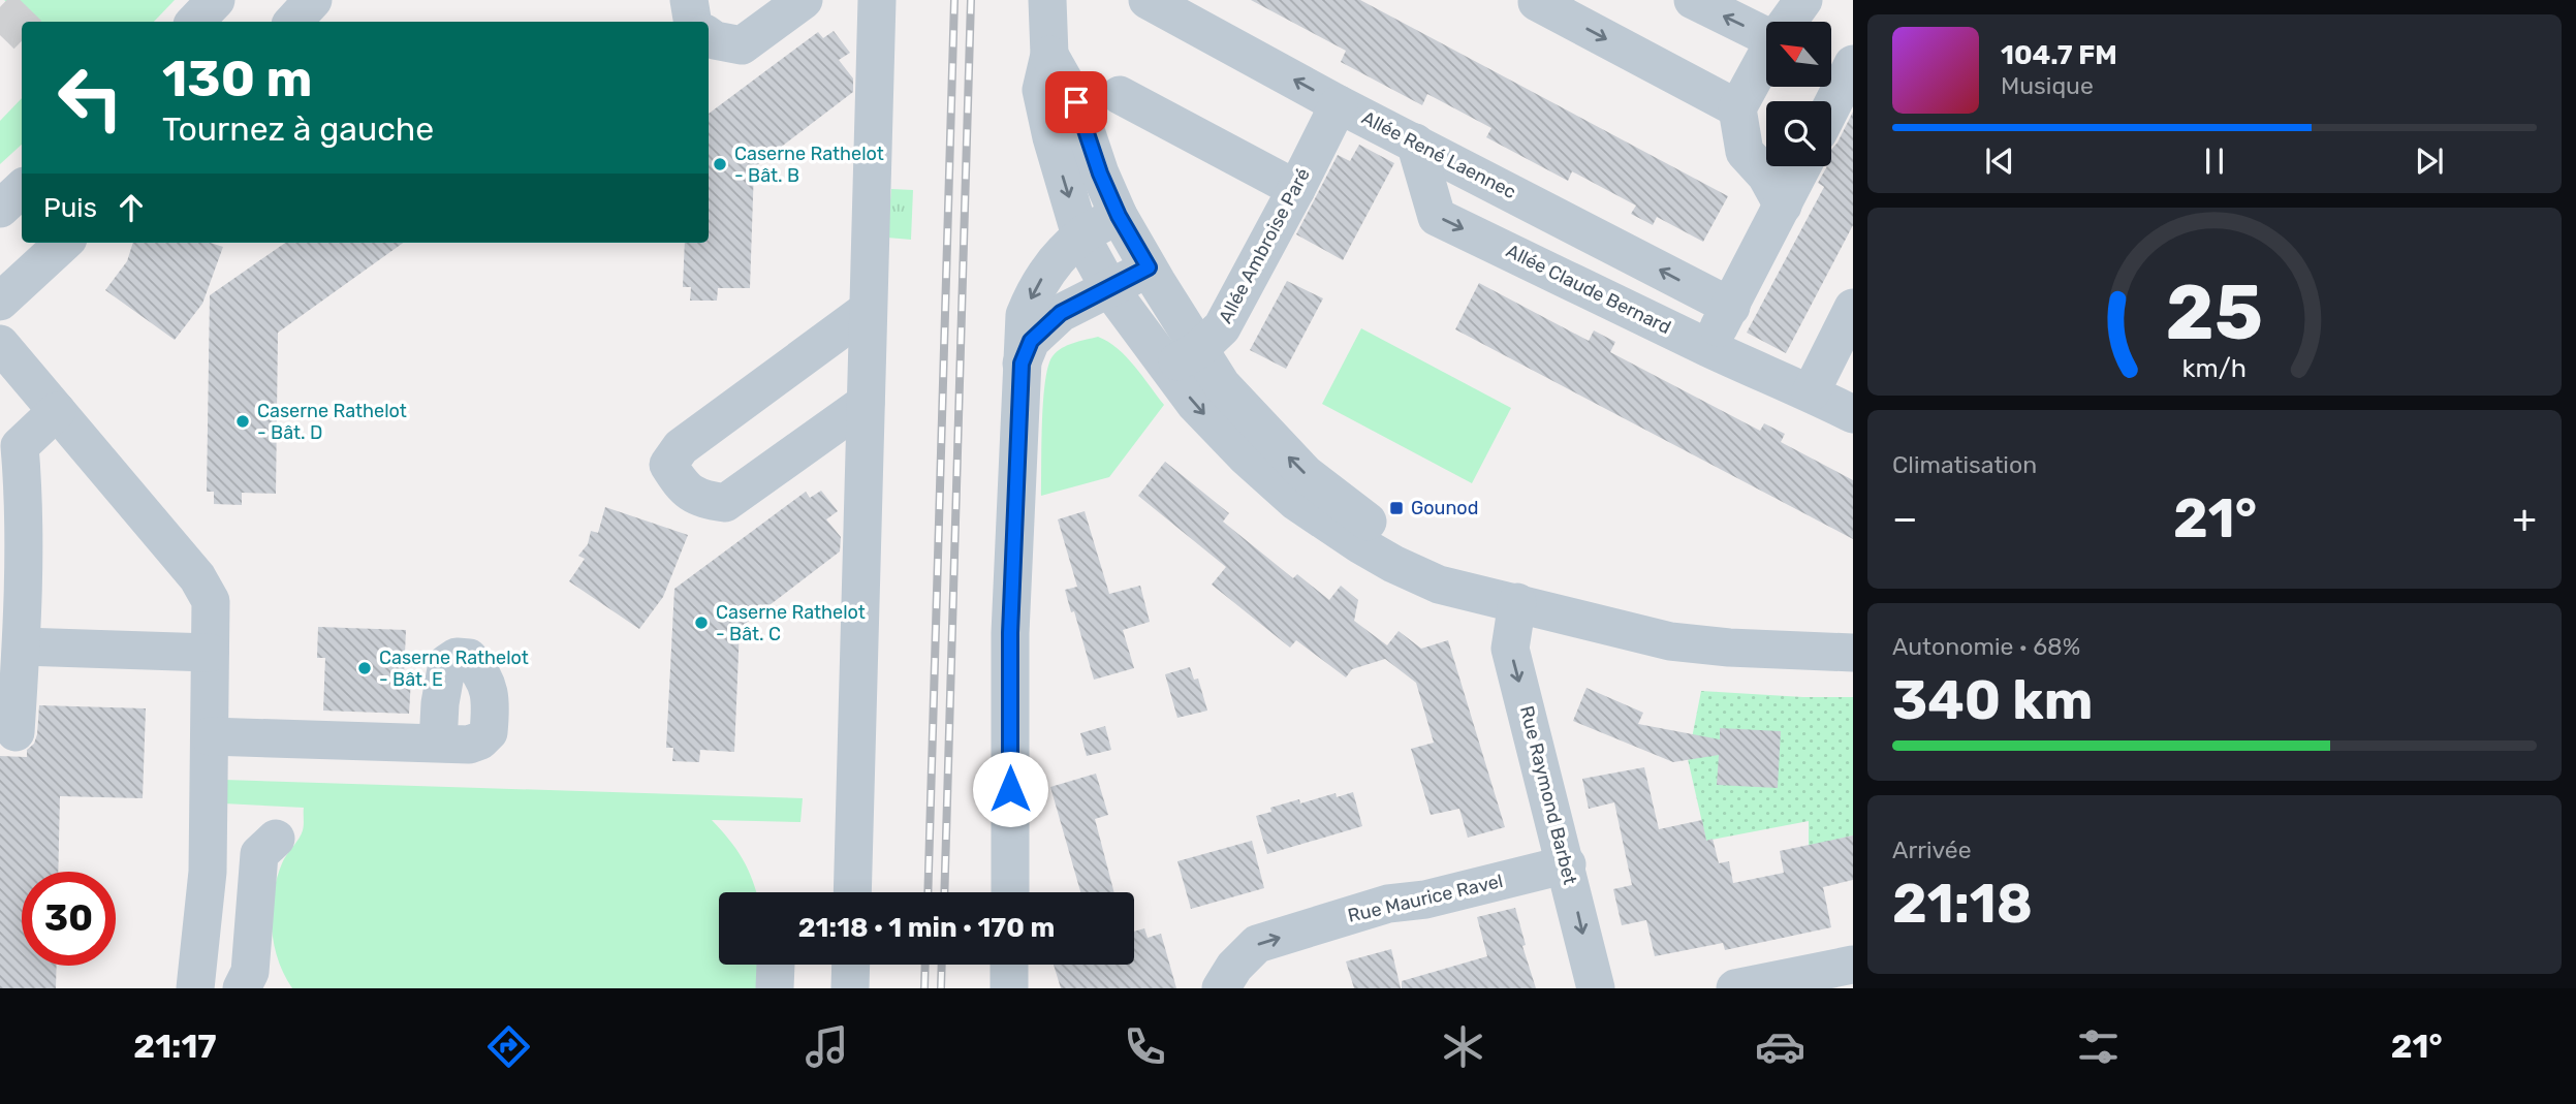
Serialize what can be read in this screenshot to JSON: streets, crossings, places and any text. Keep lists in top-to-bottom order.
{
  "streets": {
    "street": [
      "Allée René Laennec",
      "Allée Ambroise Paré",
      "Allée Claude Bernard",
      "Rue Raymond Barbet",
      "Rue Maurice Ravel"
    ]
  },
  "crossings": [
    ["Allée René Laennec", "Allée Ambroise Paré"],
    ["Allée René Laennec", "Allée Claude Bernard"],
    ["Rue Raymond Barbet", "Rue Maurice Ravel"]
  ],
  "one_way": ["Rue Raymond Barbet", "Rue Maurice Ravel"],
  "places": {
    "other": [
      "Caserne Rathelot - Bât. B",
      "Caserne Rathelot - Bât. D",
      "Caserne Rathelot - Bât. C",
      "Caserne Rathelot - Bât. E"
    ],
    "transit": ["Gounod"]
  },
  "north": "top left",
  "page": {
    "turn": ["130 m", "Tournez à gauche"],
    "song": ["104.7 FM", "Musique"],
    "then": "Puis",
    "tile": [
      "Climatisation",
      ["Autonomie · 68%", "340 km"],
      ["Arrivée", "21:18"]
    ],
    "heat": ["−", "21°", "+"],
    "limit": "30",
    "trip": "21:18 · 1 min · 170 m",
    "tabs": ["21:17", "21°"],
    "gauge": ["25", "km/h"]
  }
}
